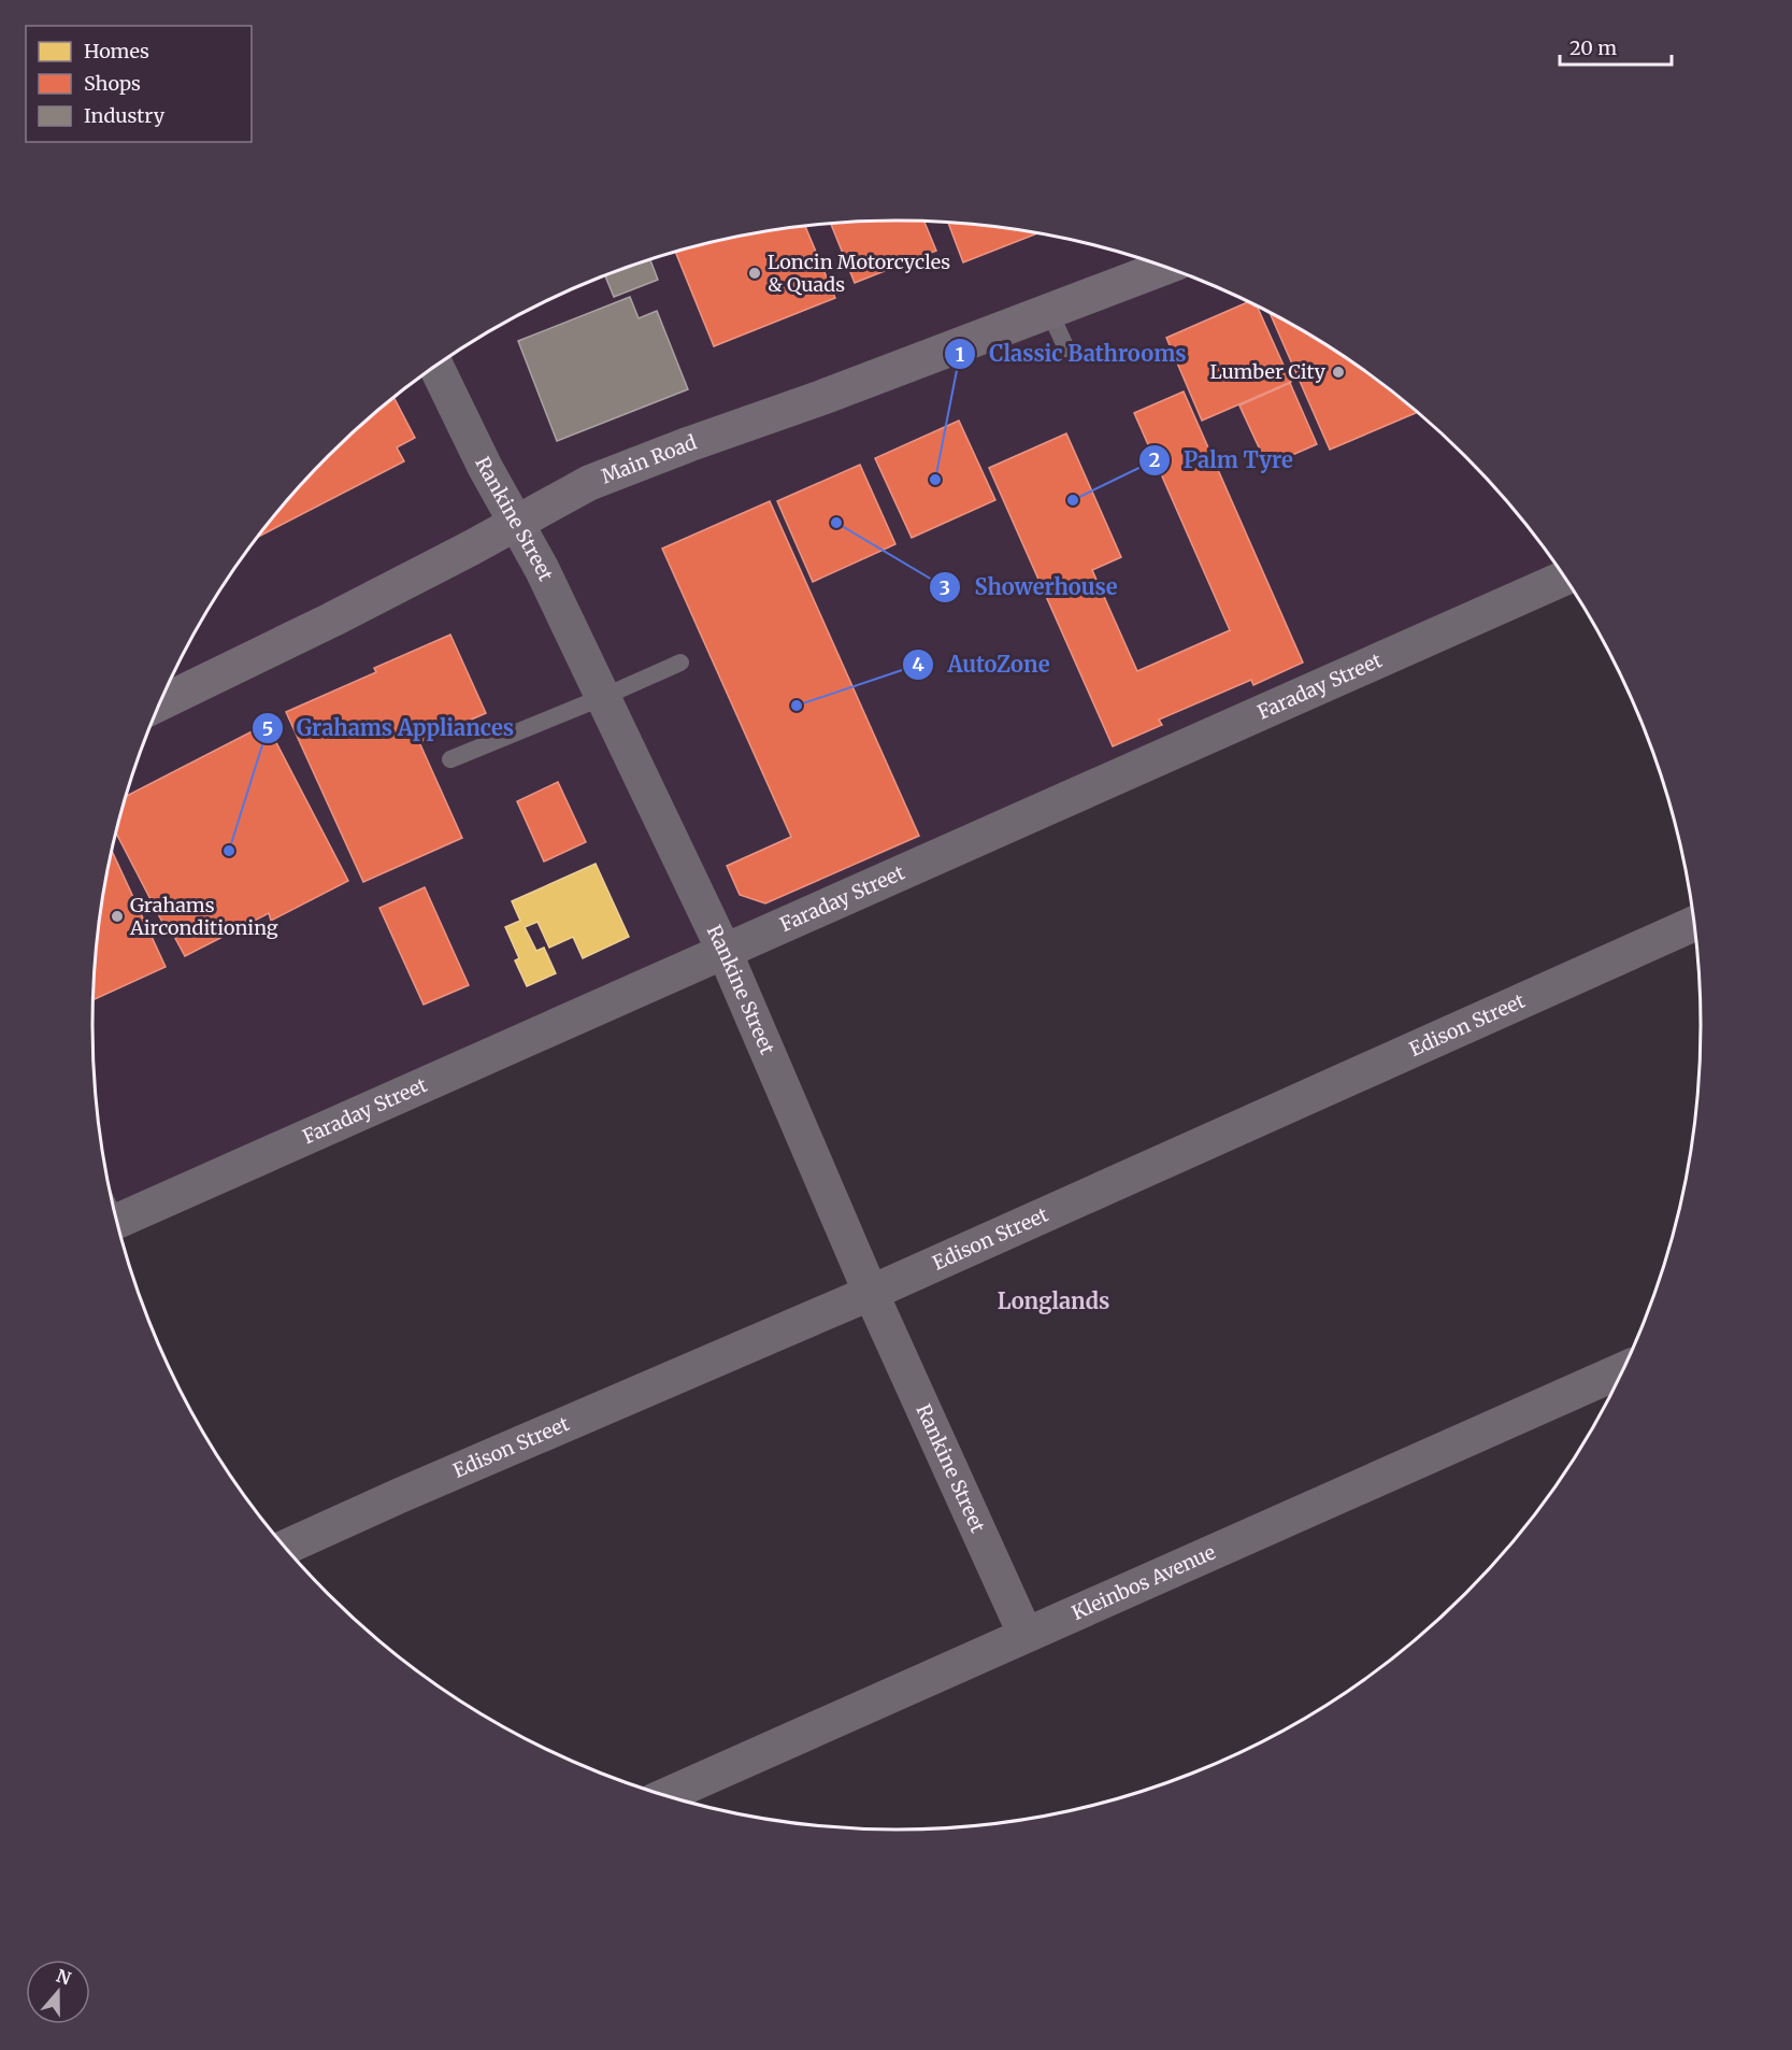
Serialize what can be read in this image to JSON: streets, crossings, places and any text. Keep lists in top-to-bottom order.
{
  "streets": {
    "main road": ["Main Road"],
    "street": [
      "Rankine Street",
      "Faraday Street",
      "Edison Street",
      "Kleinbos Avenue"
    ]
  },
  "crossings": [
    ["Main Road", "Rankine Street"],
    ["Rankine Street", "Faraday Street"],
    ["Rankine Street", "Edison Street"],
    ["Rankine Street", "Kleinbos Avenue"]
  ],
  "districts": ["Longlands"],
  "places": [
    "Loncin Motorcycles & Quads",
    "Lumber City",
    "Classic Bathrooms",
    "Palm Tyre",
    "Showerhouse",
    "AutoZone",
    "Grahams Appliances",
    "Grahams Airconditioning"
  ],
  "legend": ["Homes", "Shops", "Industry"],
  "scale_bar": "20 m",
  "north": "top"
}
